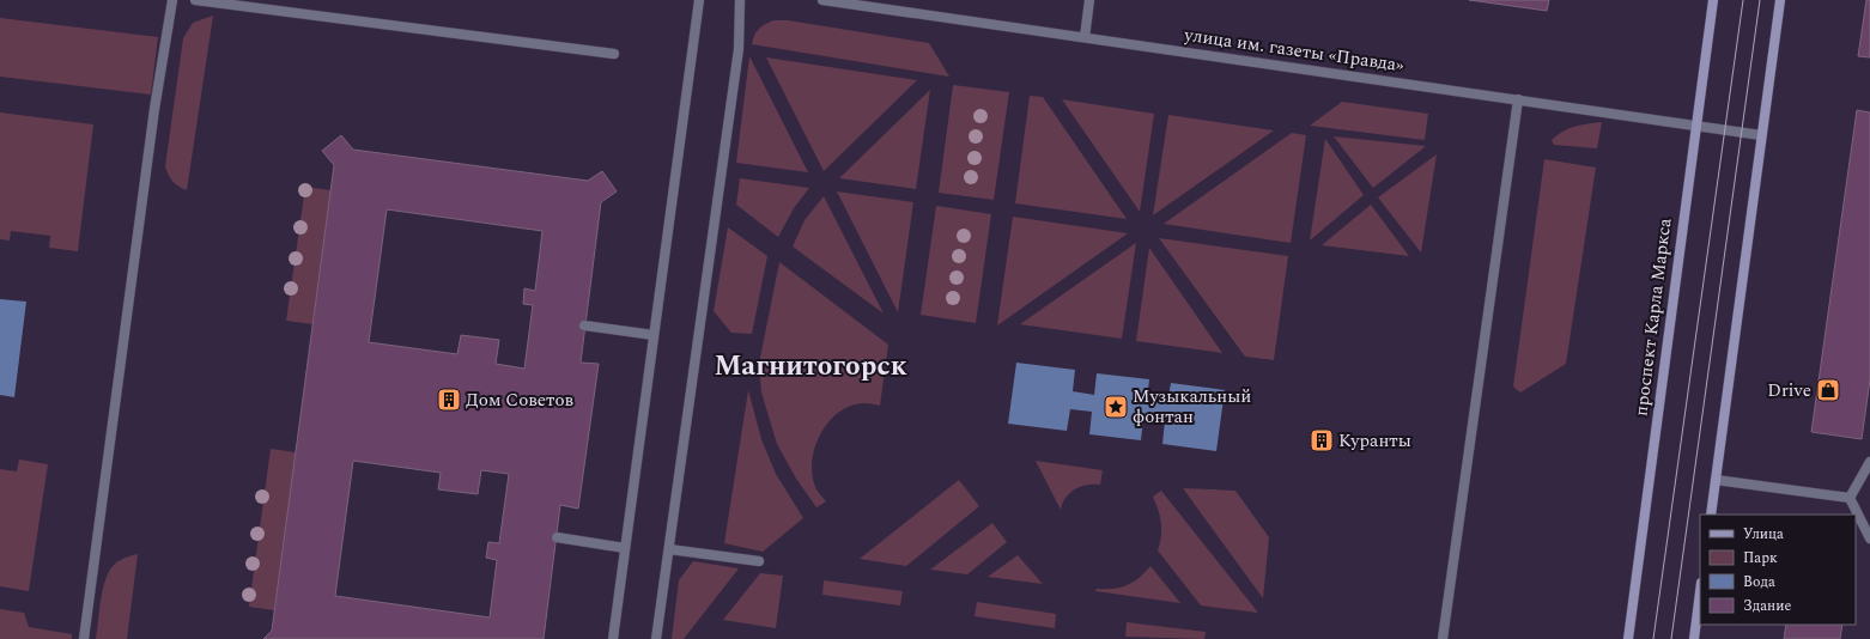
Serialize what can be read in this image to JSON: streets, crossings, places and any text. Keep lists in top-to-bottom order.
{
  "streets": {
    "main road": ["проспект Карла Маркса"],
    "street": ["улица им. газеты «Правда»"]
  },
  "crossings": [
    ["улица им. газеты «Правда»", "проспект Карла Маркса"]
  ],
  "districts": ["Магнитогорск"],
  "places": {
    "shop": ["Drive"],
    "building": ["Дом Советов", "Куранты"],
    "place": ["Музыкальный фонтан"]
  },
  "legend": [
    "Улица",
    "Парк",
    "Вода",
    "Здание"
  ]
}
